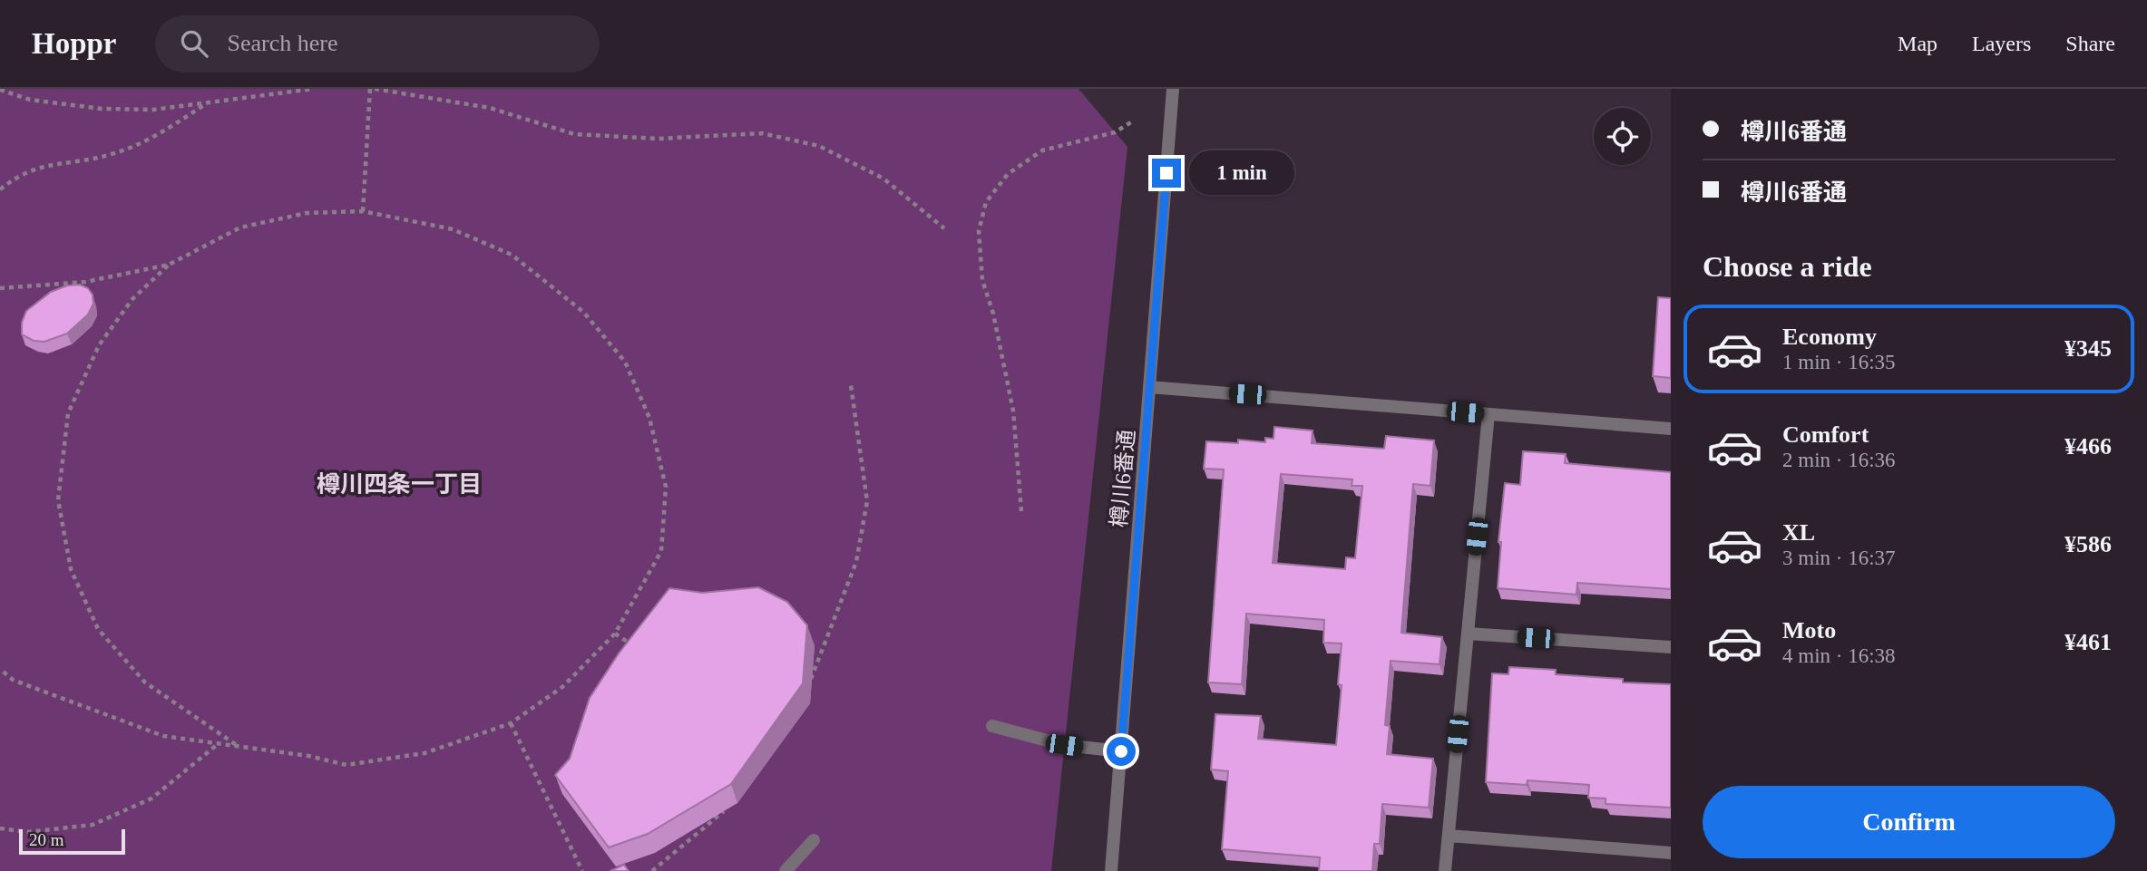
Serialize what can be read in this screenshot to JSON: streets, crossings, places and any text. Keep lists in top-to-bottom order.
{
  "streets": {
    "street": ["樽川6番通"]
  },
  "districts": ["樽川四条一丁目"],
  "scale_bar": "20 m",
  "page": {
    "header": "Hoppr",
    "search": "Search here",
    "nav": ["Map", "Layers", "Share"],
    "banner": ["樽川6番通", "樽川6番通"],
    "bubble": "1 min",
    "heading": "Choose a ride",
    "list": [
      {
        "name": "Economy",
        "note": "1 min · 16:35",
        "value": "¥345"
      },
      {
        "name": "Comfort",
        "note": "2 min · 16:36",
        "value": "¥466"
      },
      {
        "name": "XL",
        "note": "3 min · 16:37",
        "value": "¥586"
      },
      {
        "name": "Moto",
        "note": "4 min · 16:38",
        "value": "¥461"
      }
    ],
    "buttons": "Confirm",
    "scale": "20 m"
  }
}
